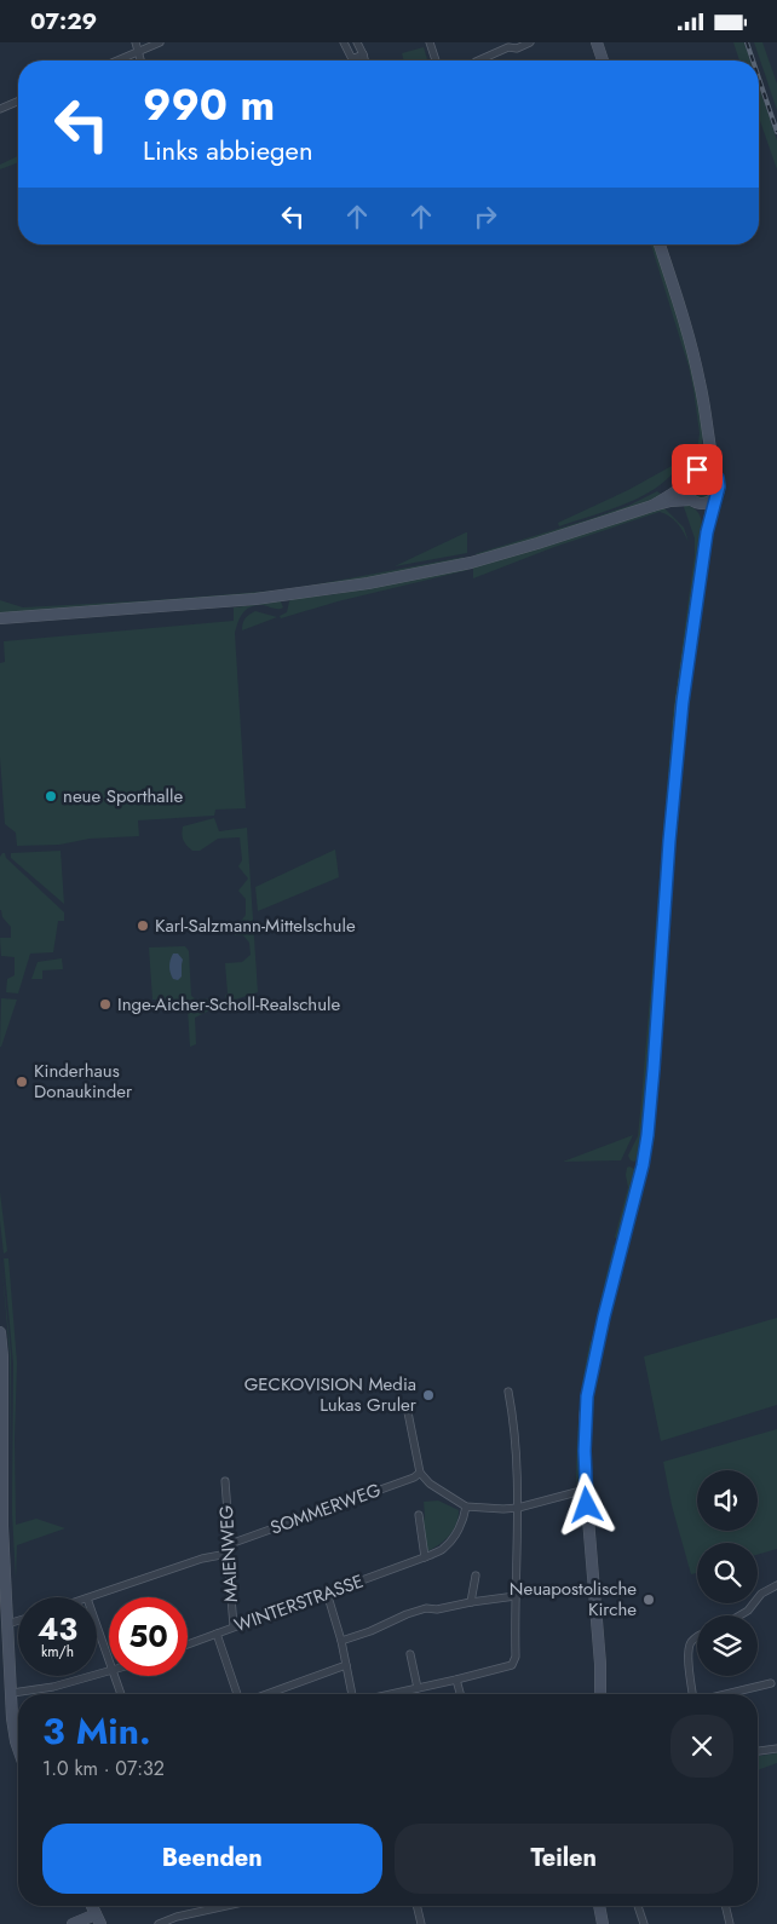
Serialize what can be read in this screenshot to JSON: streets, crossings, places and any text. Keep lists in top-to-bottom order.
{
  "streets": {
    "street": ["SOMMERWEG", "MAIENWEG", "WINTERSTRASSE"]
  },
  "crossings": [
    ["SOMMERWEG", "MAIENWEG"],
    ["MAIENWEG", "WINTERSTRASSE"]
  ],
  "places": [
    "neue Sporthalle",
    "Karl-Salzmann-Mittelschule",
    "Inge-Aicher-Scholl-Realschule",
    "Kinderhaus Donaukinder",
    "GECKOVISION Media Lukas Gruler",
    "Neuapostolische Kirche"
  ],
  "page": {
    "status": "07:29",
    "turn": ["990 m", "Links abbiegen"],
    "speed": "43 km/h",
    "limit": "50",
    "heading": ["3 Min.", "1.0 km · 07:32"],
    "buttons": ["Beenden", "Teilen"]
  }
}
